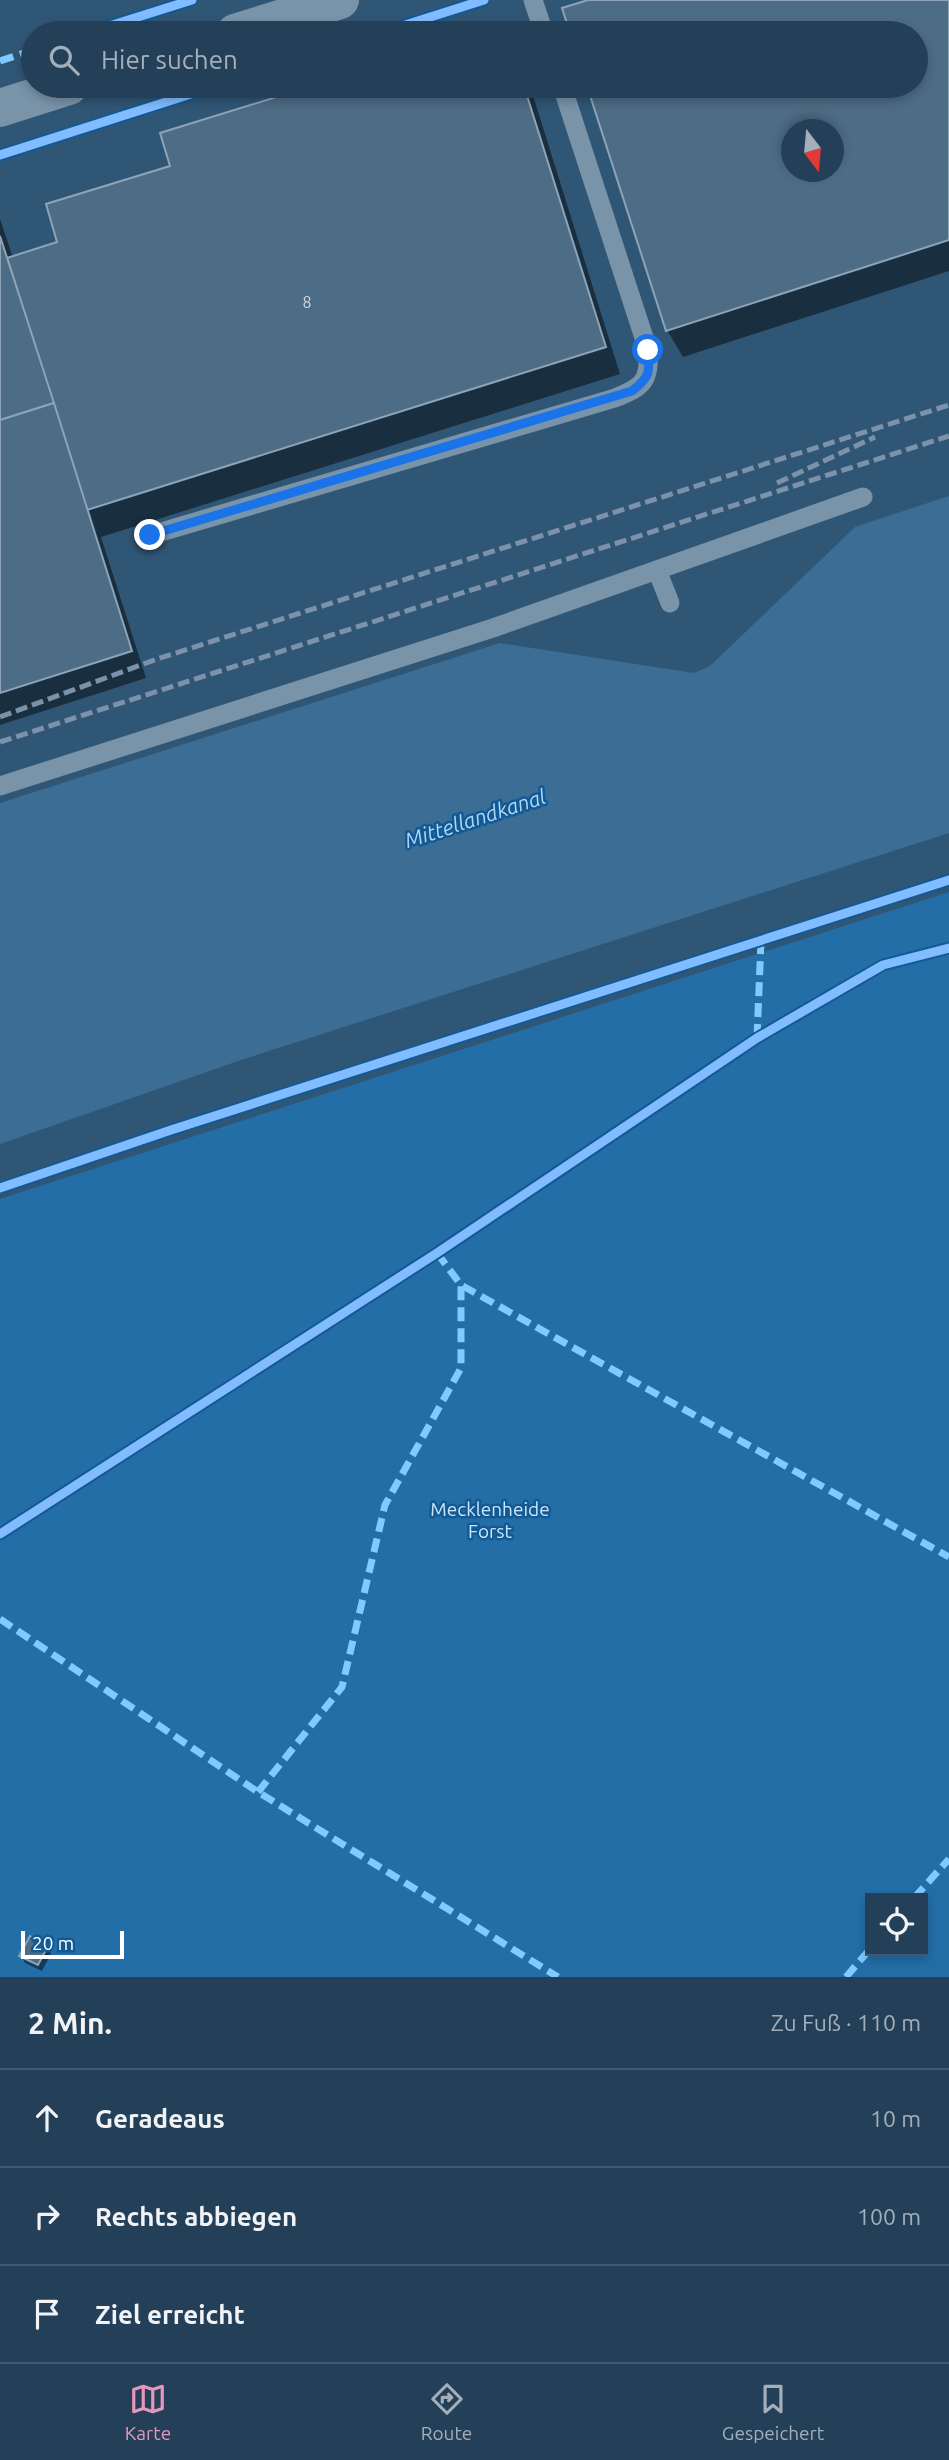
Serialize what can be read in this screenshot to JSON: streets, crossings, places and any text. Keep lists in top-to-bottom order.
{
  "water": ["Mittellandkanal"],
  "parks": ["Mecklenheide Forst"],
  "house_numbers": ["8"],
  "scale_bar": "20 m",
  "north": "bottom",
  "page": {
    "search": "Hier suchen",
    "scale": "20 m",
    "heading": ["2 Min.", "Zu Fuß · 110 m"],
    "list": [
      ["Geradeaus", "10 m"],
      ["Rechts abbiegen", "100 m"],
      "Ziel erreicht"
    ],
    "nav": ["Karte", "Route", "Gespeichert"]
  }
}
